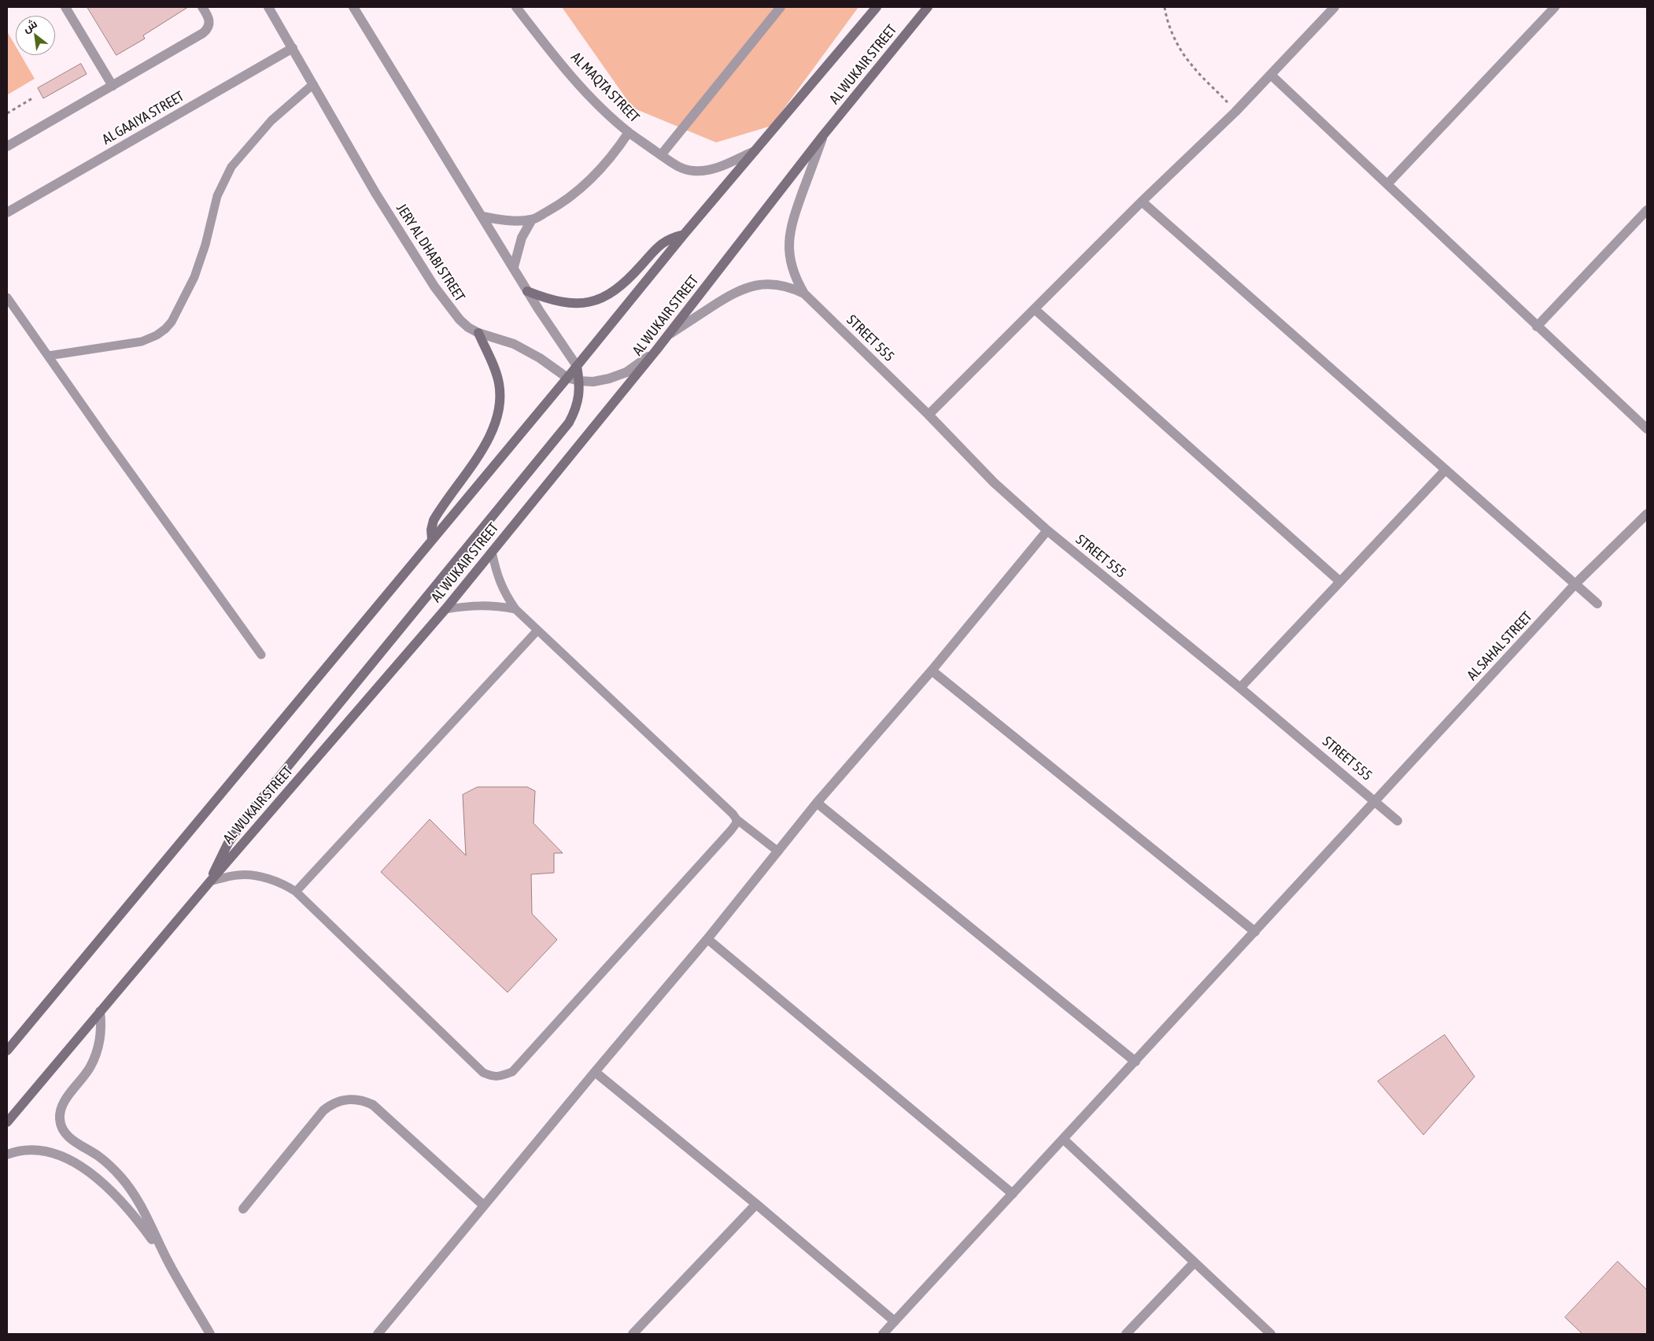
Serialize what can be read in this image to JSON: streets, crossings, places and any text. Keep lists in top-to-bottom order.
{
  "streets": {
    "main road": ["AL WUKAIR STREET"],
    "street": [
      "AL MAQTA STREET",
      "AL GAAIYA STREET",
      "JERY AL DHABI STREET",
      "STREET 555",
      "AL SAHAL STREET"
    ]
  },
  "crossings": [
    ["AL WUKAIR STREET", "AL MAQTA STREET"],
    ["AL WUKAIR STREET", "JERY AL DHABI STREET"],
    ["AL WUKAIR STREET", "STREET 555"],
    ["AL GAAIYA STREET", "JERY AL DHABI STREET"],
    ["STREET 555", "AL SAHAL STREET"]
  ],
  "north": "top left"
}
